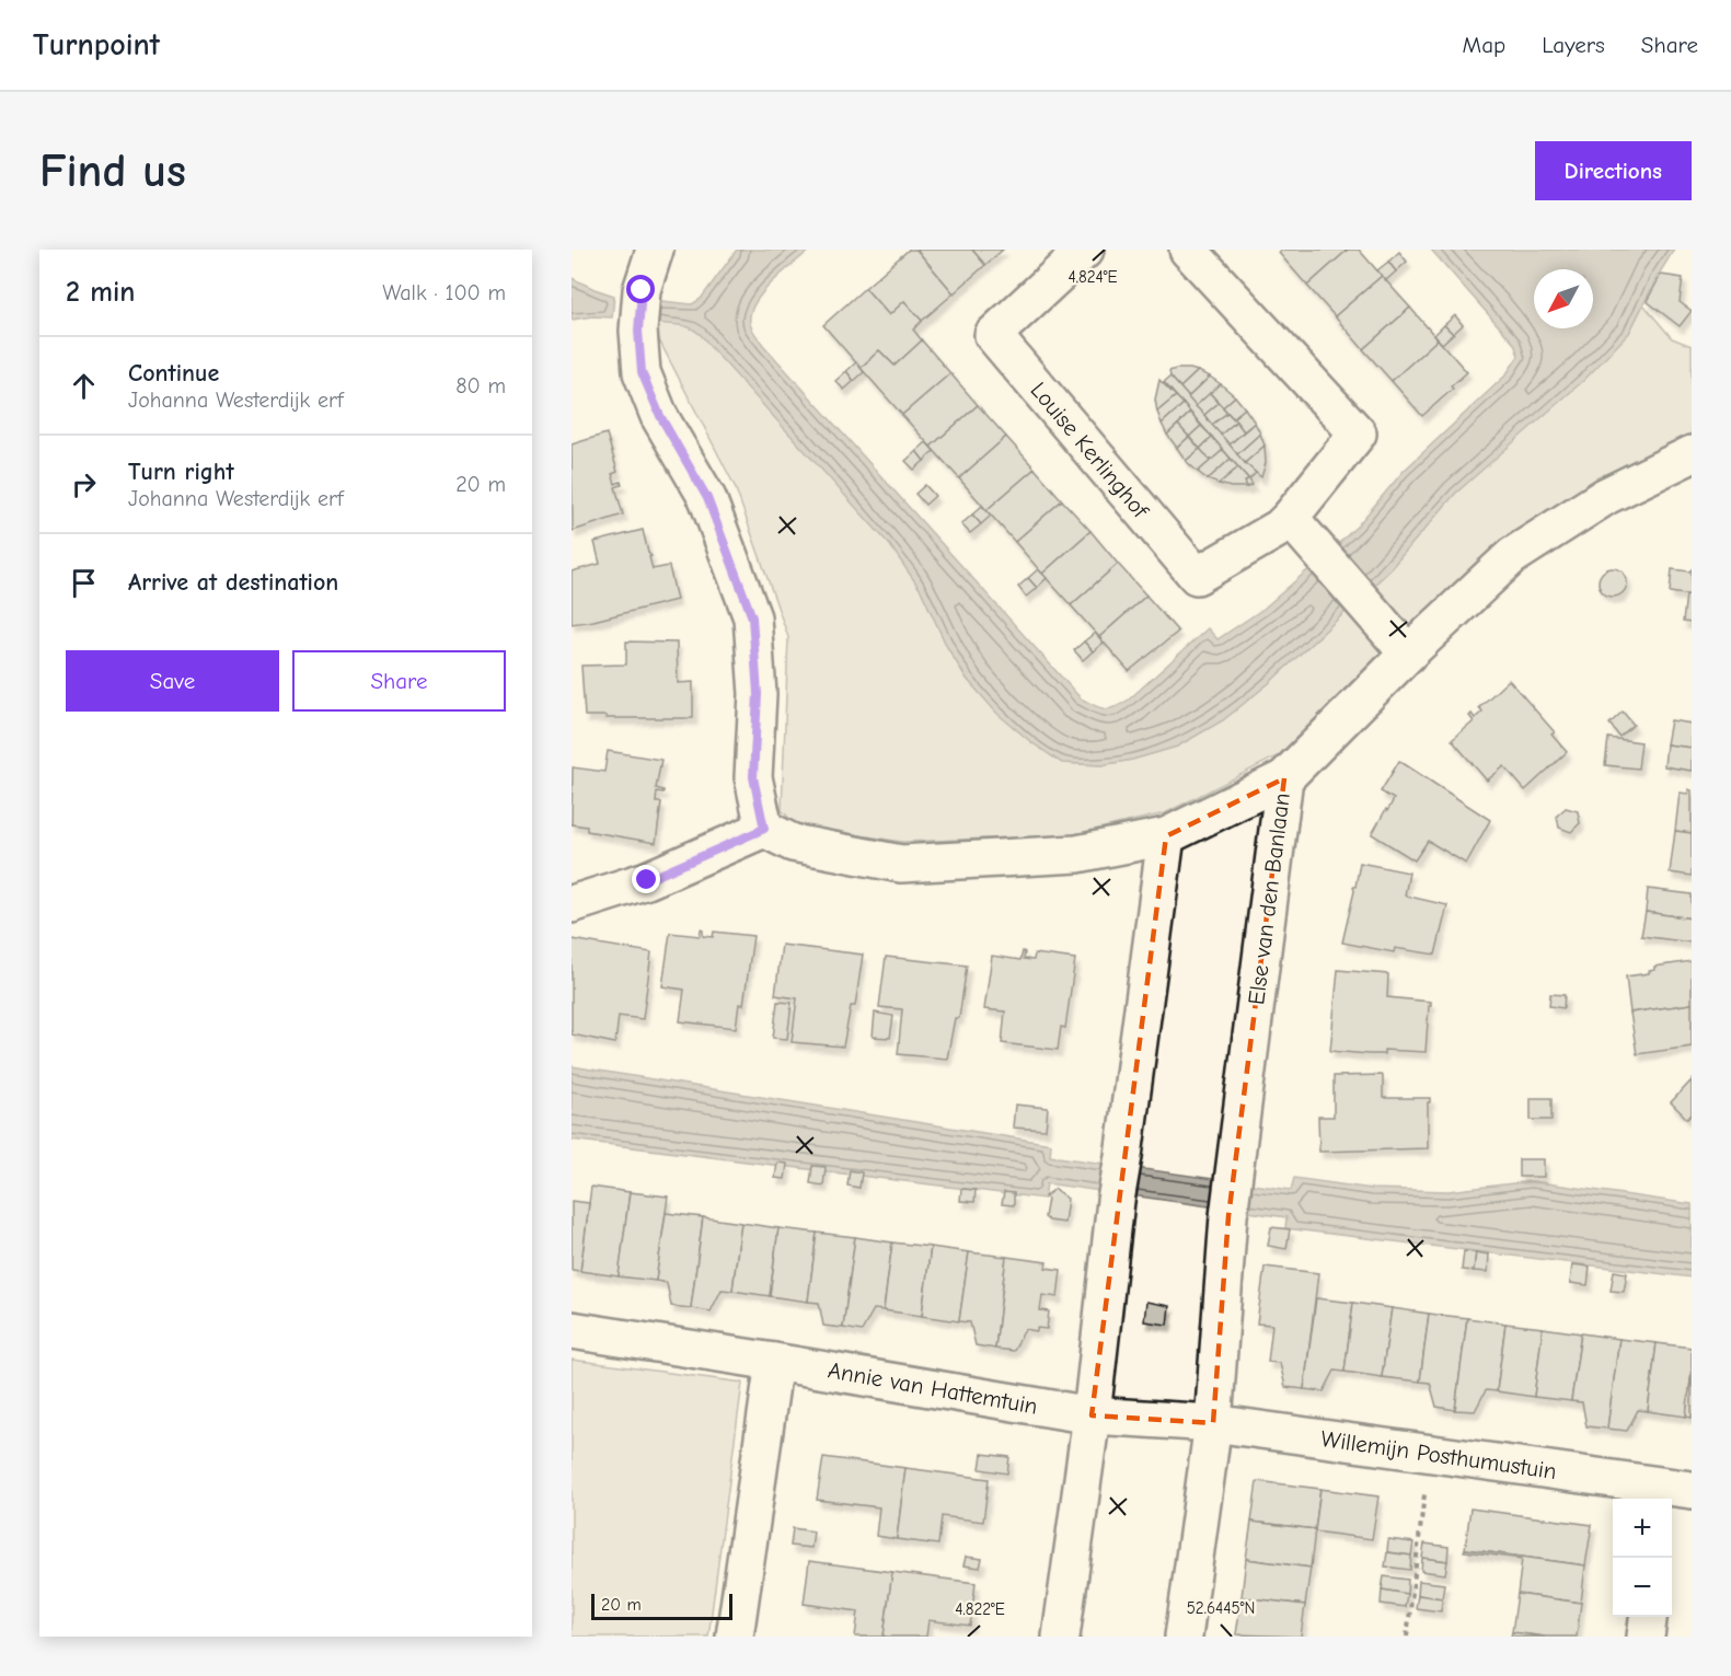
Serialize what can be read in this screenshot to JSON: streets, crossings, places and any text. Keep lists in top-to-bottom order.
{
  "streets": {
    "street": [
      "Louise Kerlinghof",
      "Else van den Banlaan",
      "Annie van Hattemtuin",
      "Willemijn Posthumustuin"
    ]
  },
  "crossings": [
    ["Else van den Banlaan", "Annie van Hattemtuin"],
    ["Else van den Banlaan", "Willemijn Posthumustuin"],
    ["Annie van Hattemtuin", "Willemijn Posthumustuin"]
  ],
  "scale_bar": "20 m",
  "north": "bottom left",
  "page": {
    "header": "Turnpoint",
    "nav": ["Map", "Layers", "Share"],
    "buttons": [
      "Directions",
      ["Save", "Share"]
    ],
    "title": "Find us",
    "heading": ["2 min", "Walk · 100 m"],
    "list": [
      ["Continue", "Johanna Westerdijk erf", "80 m"],
      ["Turn right", "Johanna Westerdijk erf", "20 m"],
      "Arrive at destination"
    ],
    "map_buttons": ["+", "−"],
    "scale": "20 m"
  },
  "coordinates": ["4.824°E", "52.6445°N", "4.822°E"]
}
